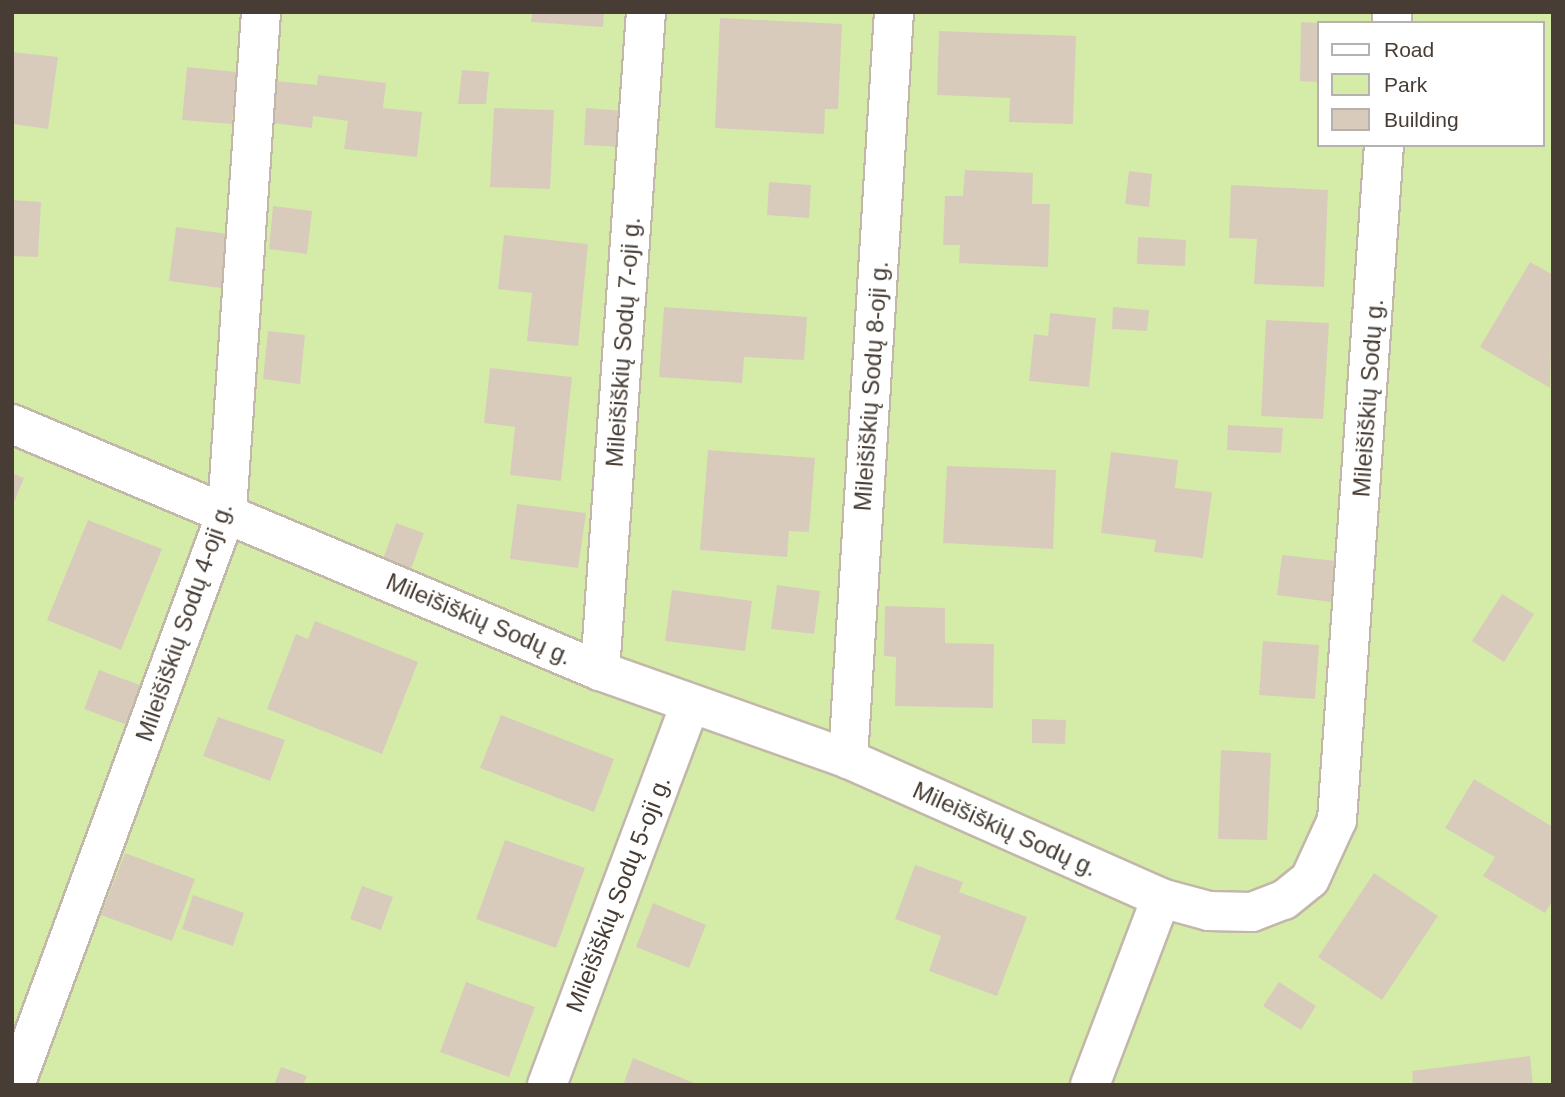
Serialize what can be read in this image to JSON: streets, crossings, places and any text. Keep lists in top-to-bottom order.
{
  "streets": {
    "street": [
      "Mileišiškių Sodų 7-oji g.",
      "Mileišiškių Sodų 8-oji g.",
      "Mileišiškių Sodų g.",
      "Mileišiškių Sodų 4-oji g.",
      "Mileišiškių Sodų 5-oji g."
    ]
  },
  "crossings": [
    ["Mileišiškių Sodų 7-oji g.", "Mileišiškių Sodų g."],
    ["Mileišiškių Sodų 8-oji g.", "Mileišiškių Sodų g."],
    ["Mileišiškių Sodų g.", "Mileišiškių Sodų 4-oji g."],
    ["Mileišiškių Sodų g.", "Mileišiškių Sodų 5-oji g."]
  ],
  "legend": ["Road", "Park", "Building"]
}
